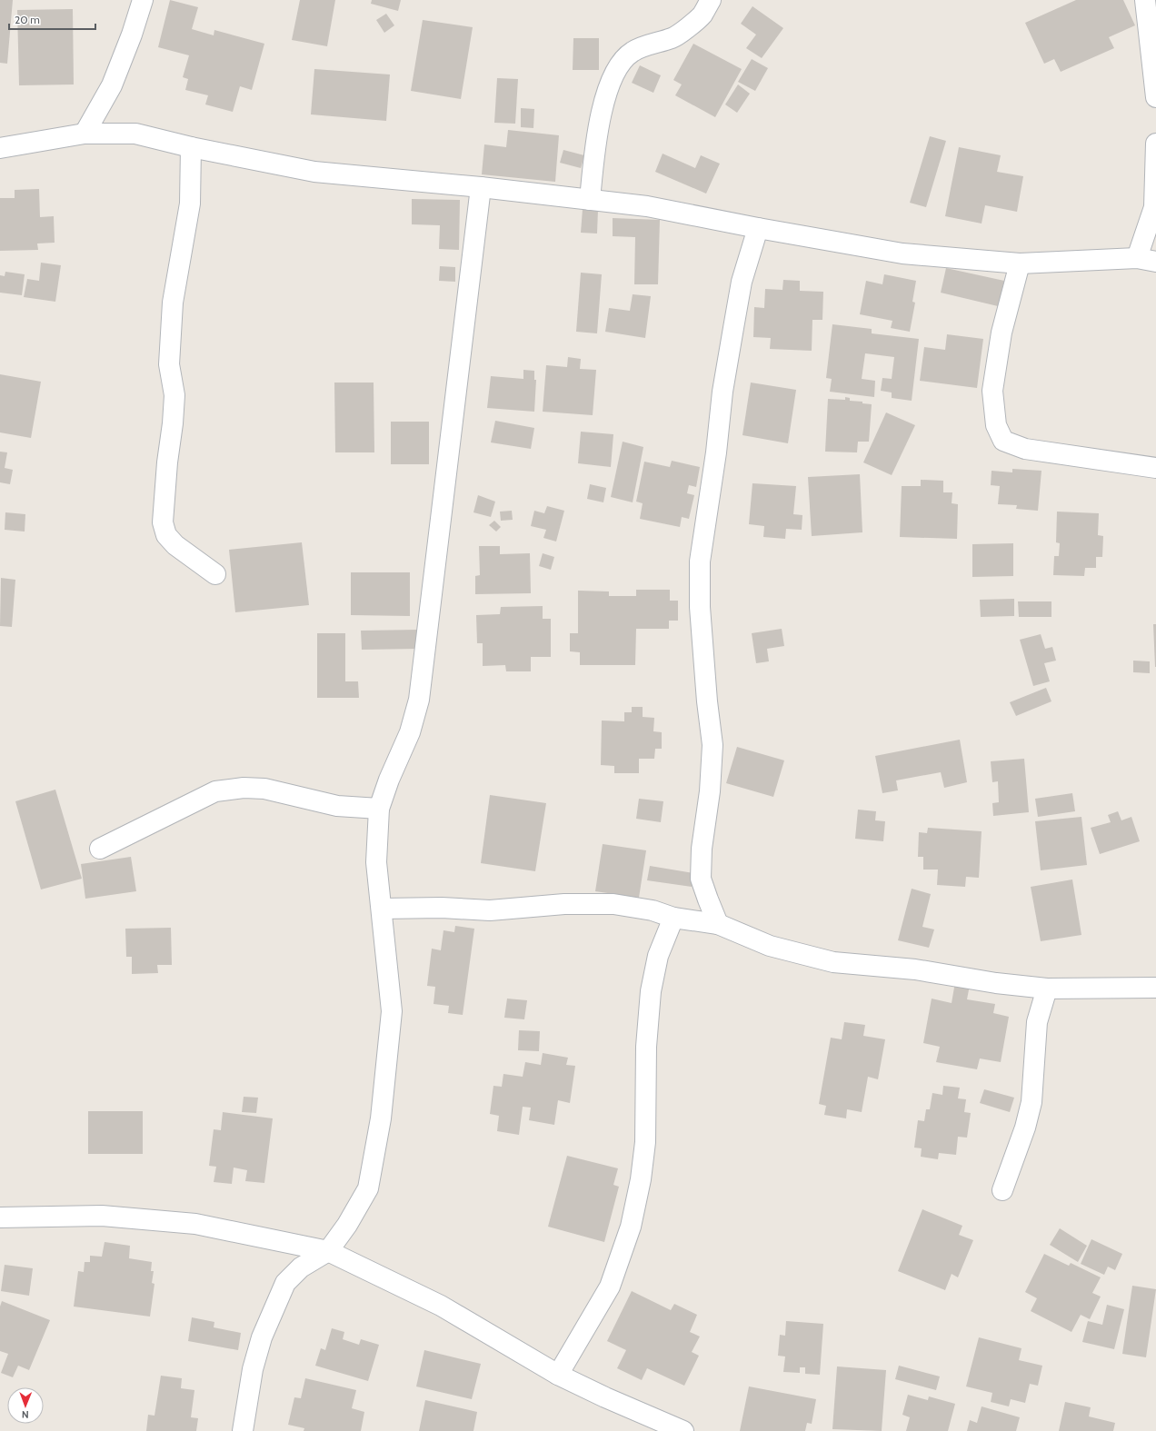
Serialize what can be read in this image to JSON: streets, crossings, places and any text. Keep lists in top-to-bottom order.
{
  "scale_bar": "20 m",
  "north": "bottom"
}
